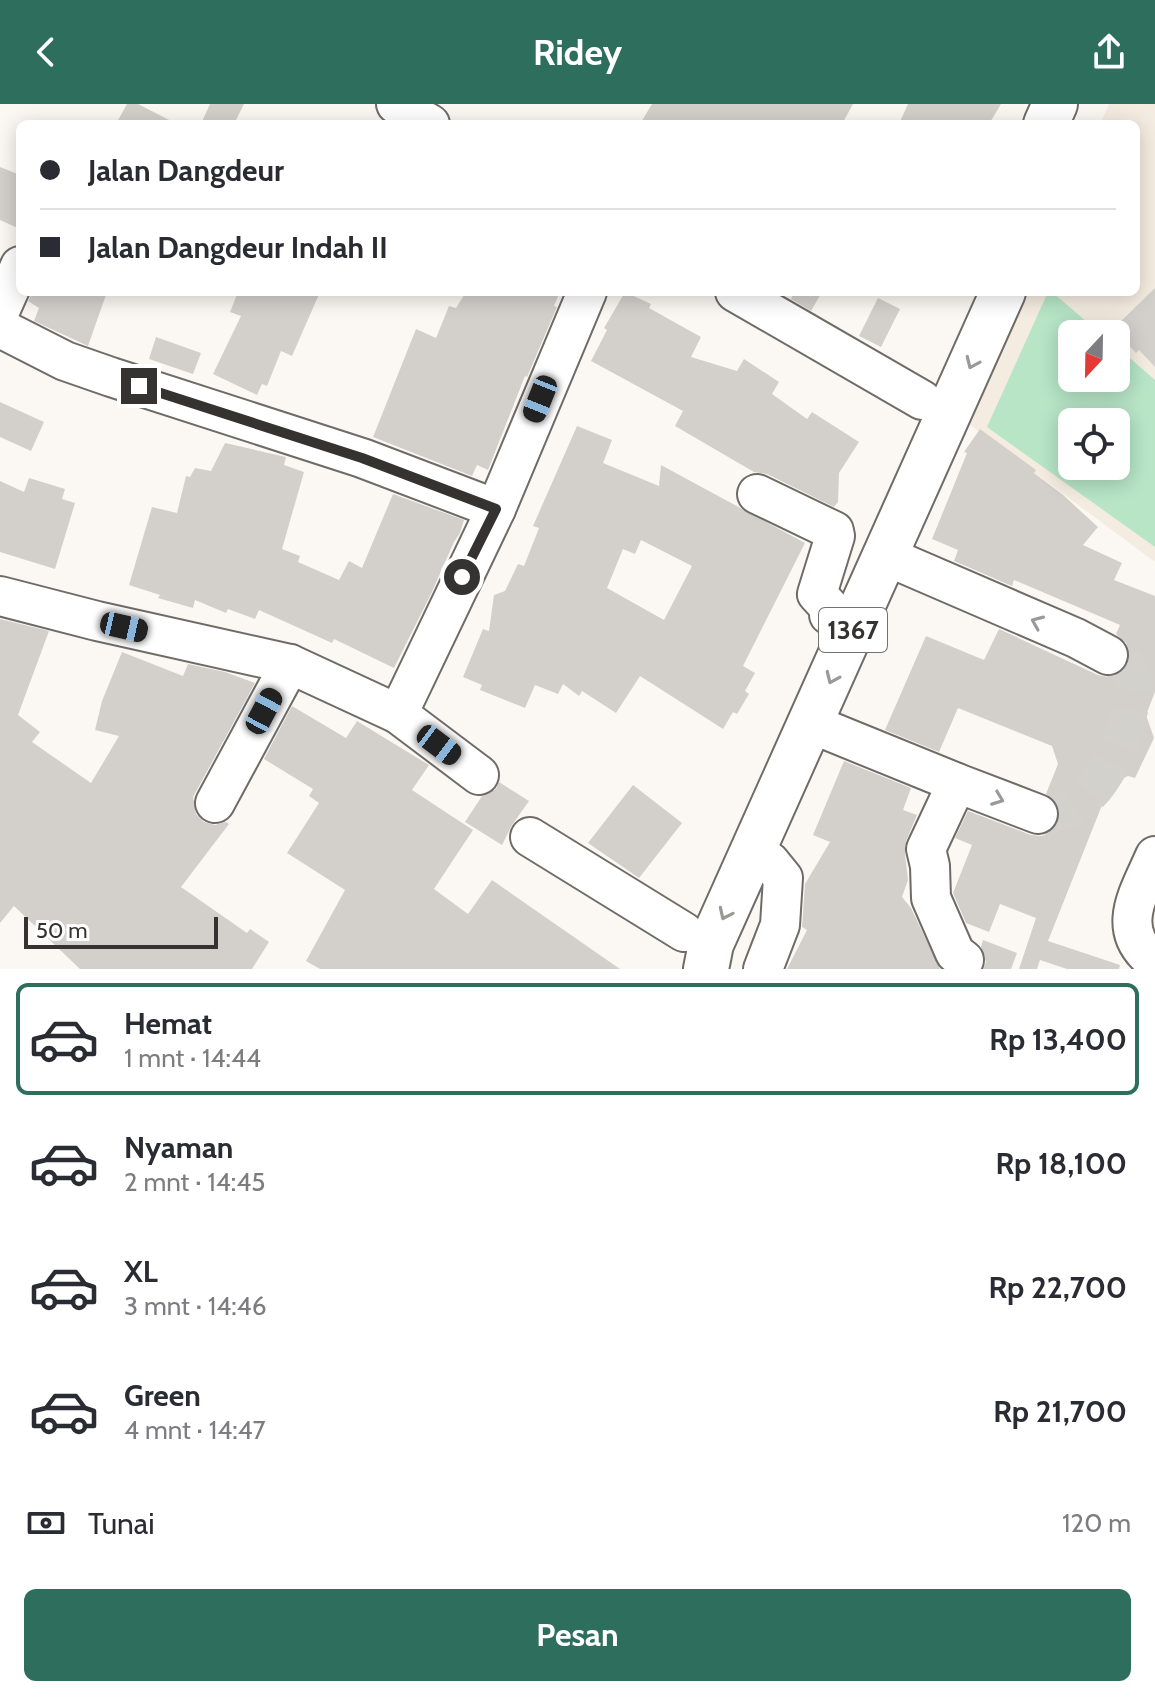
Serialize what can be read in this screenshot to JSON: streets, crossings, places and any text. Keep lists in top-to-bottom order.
{
  "streets": {
    "main road": ["1367"]
  },
  "scale_bar": "50 m",
  "north": "bottom",
  "page": {
    "header": "Ridey",
    "banner": ["Jalan Dangdeur", "Jalan Dangdeur Indah II"],
    "scale": "50 m",
    "list": [
      {
        "name": "Hemat",
        "note": "1 mnt · 14:44",
        "value": "Rp 13,400"
      },
      {
        "name": "Nyaman",
        "note": "2 mnt · 14:45",
        "value": "Rp 18,100"
      },
      {
        "name": "XL",
        "note": "3 mnt · 14:46",
        "value": "Rp 22,700"
      },
      {
        "name": "Green",
        "note": "4 mnt · 14:47",
        "value": "Rp 21,700"
      }
    ],
    "pay": ["Tunai", "120 m"],
    "buttons": "Pesan"
  }
}
